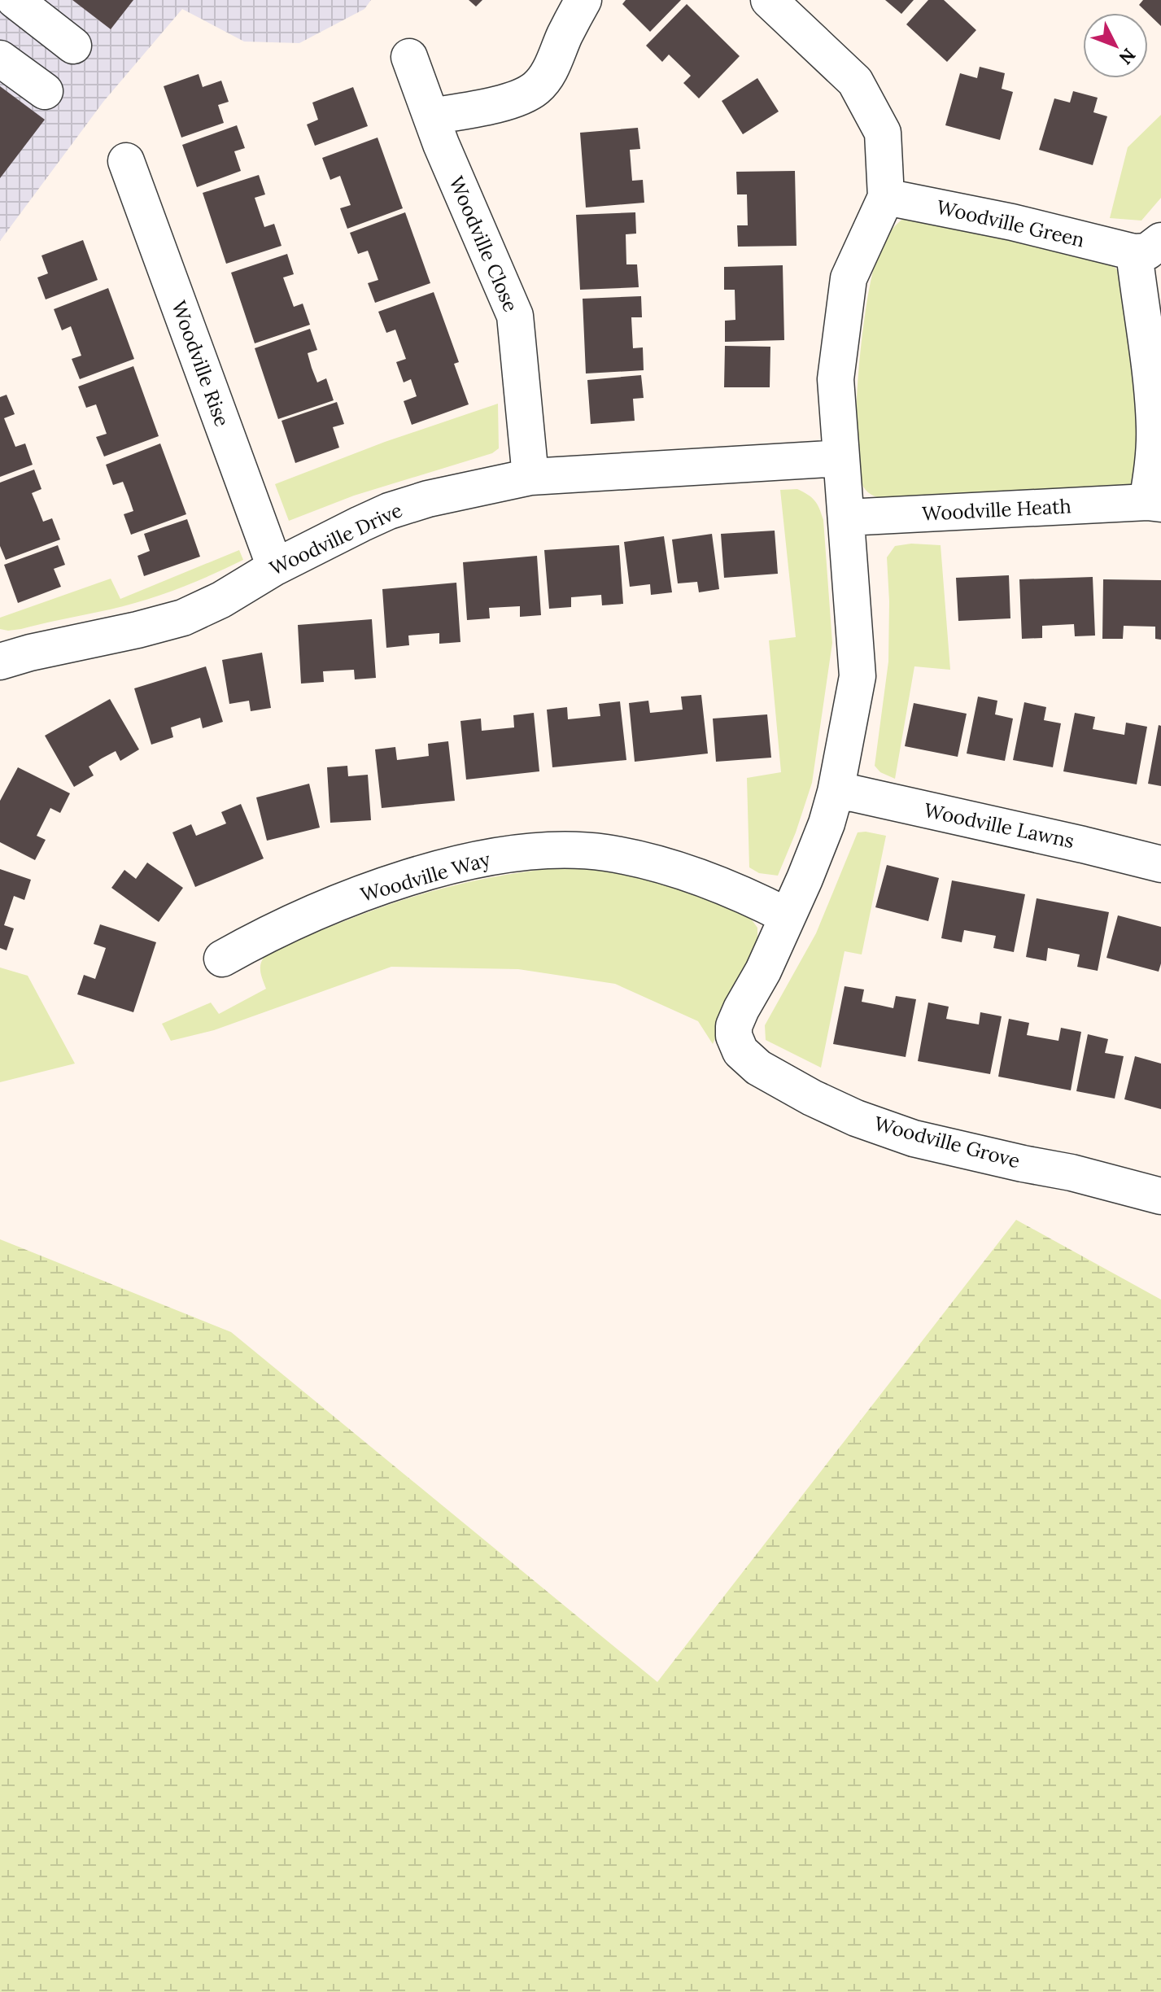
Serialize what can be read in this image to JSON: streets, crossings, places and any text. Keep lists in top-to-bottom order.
{
  "streets": {
    "street": [
      "Woodville Green",
      "Woodville Close",
      "Woodville Rise",
      "Woodville Heath",
      "Woodville Drive",
      "Woodville Lawns",
      "Woodville Way",
      "Woodville Grove"
    ]
  },
  "crossings": [
    ["Woodville Green", "Woodville Heath"],
    ["Woodville Close", "Woodville Drive"],
    ["Woodville Rise", "Woodville Drive"],
    ["Woodville Heath", "Woodville Grove"],
    ["Woodville Lawns", "Woodville Grove"],
    ["Woodville Way", "Woodville Grove"]
  ],
  "north": "bottom right"
}
